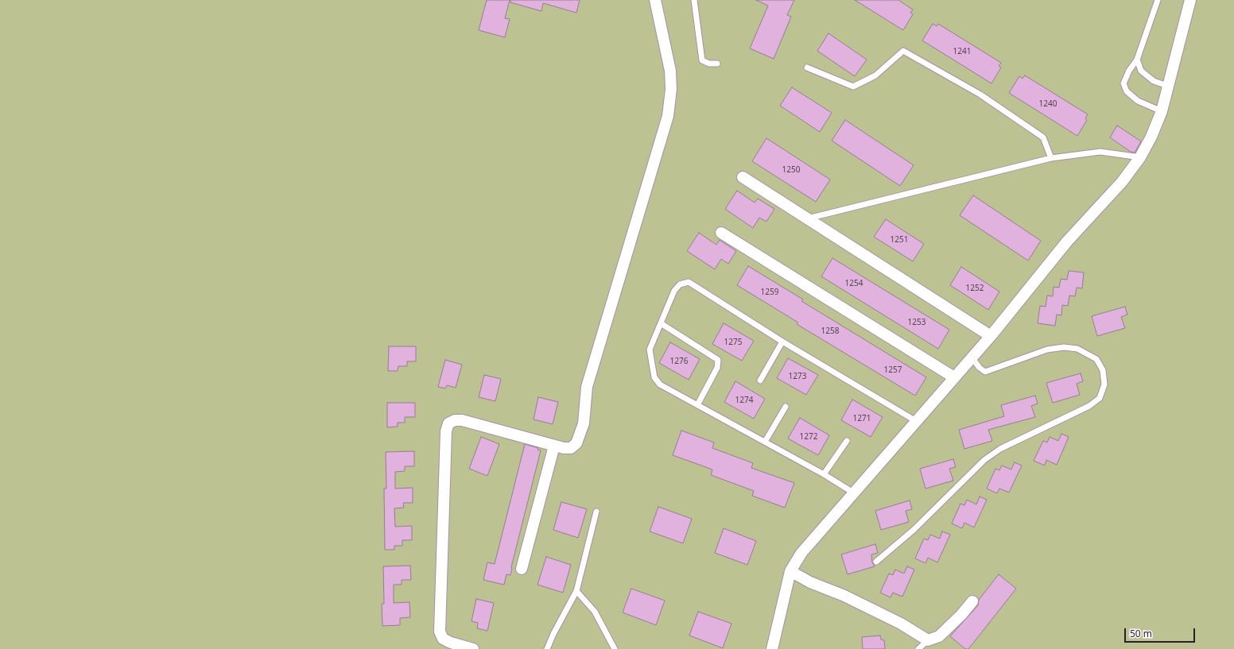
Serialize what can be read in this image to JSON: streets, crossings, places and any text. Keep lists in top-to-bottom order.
{
  "house_numbers": [
    "1241",
    "1240",
    "1250",
    "1251",
    "1254",
    "1252",
    "1259",
    "1253",
    "1258",
    "1275",
    "1276",
    "1257",
    "1273",
    "1274",
    "1271",
    "1272"
  ],
  "scale_bar": "50 m"
}
